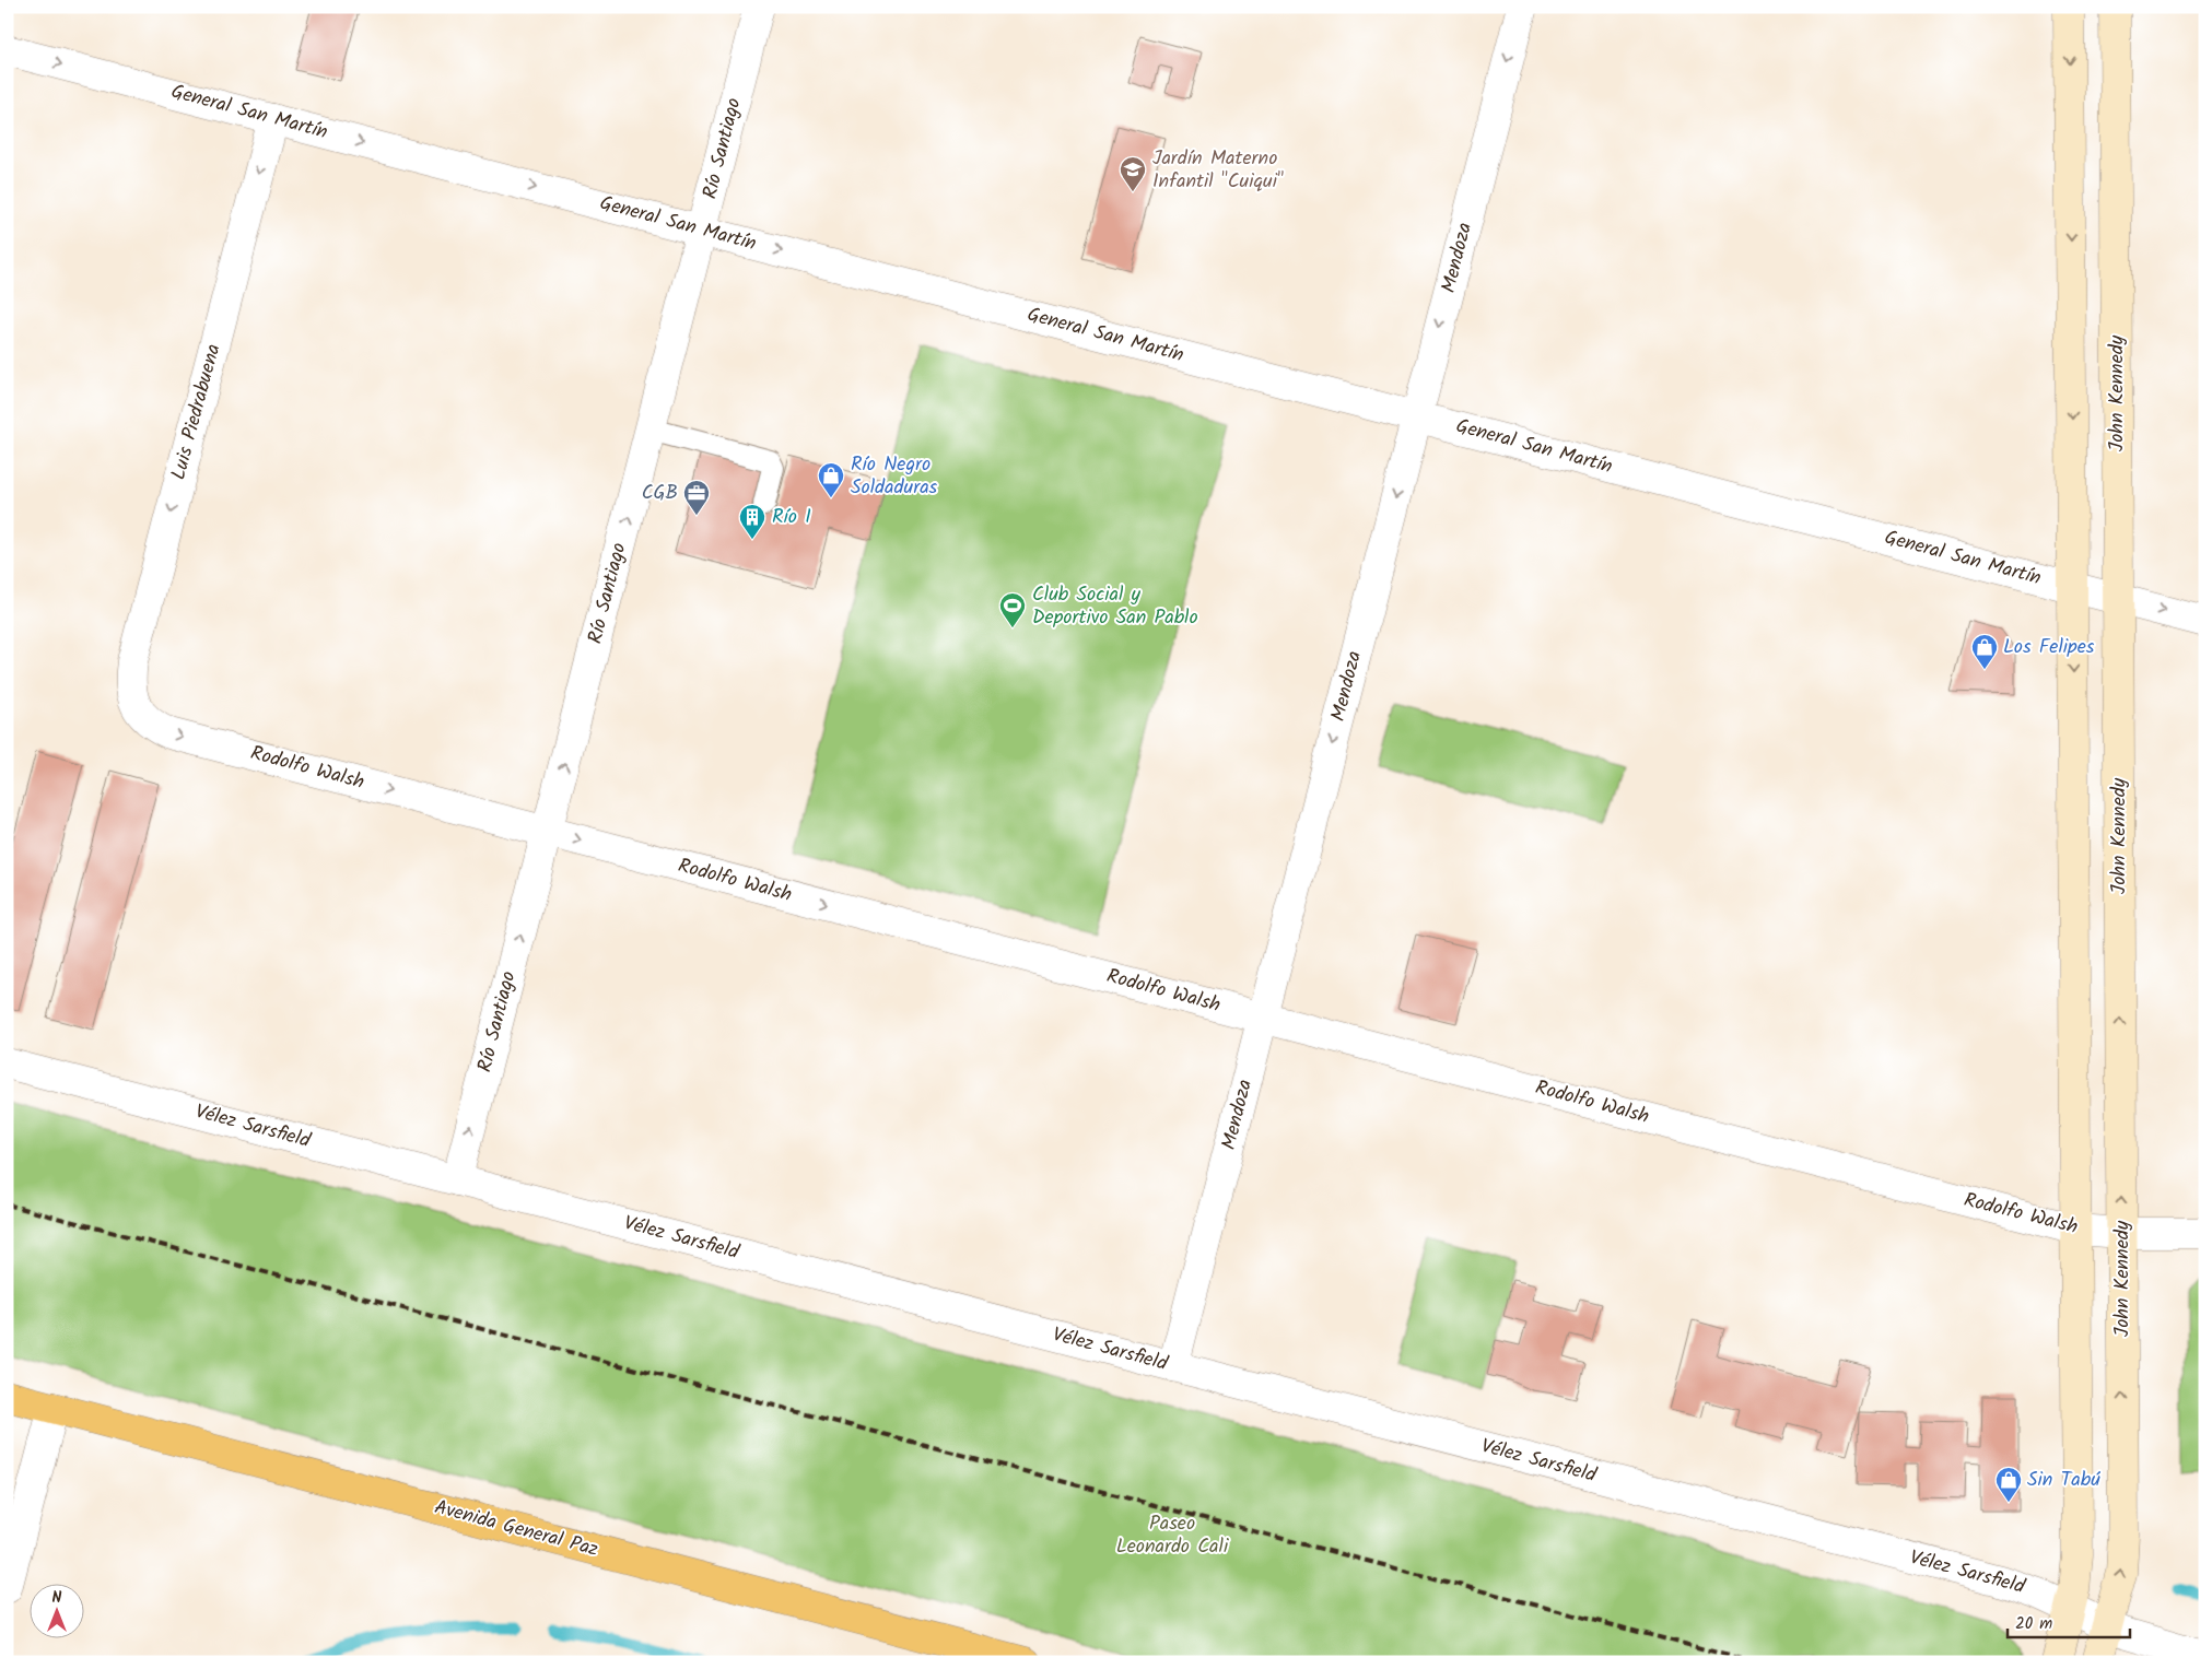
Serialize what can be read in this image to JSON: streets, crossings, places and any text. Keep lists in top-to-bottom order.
{
  "streets": {
    "main road": ["John Kennedy", "Avenida General Paz"],
    "street": [
      "General San Martín",
      "Río Santiago",
      "Mendoza",
      "Luis Piedrabuena",
      "Rodolfo Walsh",
      "Vélez Sarsfield"
    ]
  },
  "crossings": [
    ["General San Martín", "Río Santiago"],
    ["General San Martín", "Mendoza"],
    ["General San Martín", "John Kennedy"],
    ["General San Martín", "Luis Piedrabuena"],
    ["Río Santiago", "Rodolfo Walsh"],
    ["Río Santiago", "Vélez Sarsfield"],
    ["Mendoza", "Rodolfo Walsh"],
    ["Mendoza", "Vélez Sarsfield"],
    ["John Kennedy", "Rodolfo Walsh"],
    ["John Kennedy", "Vélez Sarsfield"],
    ["Luis Piedrabuena", "Rodolfo Walsh"]
  ],
  "one_way": [
    "General San Martín",
    "Río Santiago",
    "Mendoza",
    "Luis Piedrabuena",
    "Rodolfo Walsh"
  ],
  "parks": ["Paseo Leonardo Cali"],
  "places": {
    "school or university": ["Jardín Materno Infantil \"Cuiqui\""],
    "shop": ["Río Negro Soldaduras", "Los Felipes", "Sin Tabú"],
    "office": ["CGB"],
    "building": ["Río I"],
    "sports": ["Club Social y Deportivo San Pablo"]
  },
  "scale_bar": "20 m",
  "north": "top"
}
